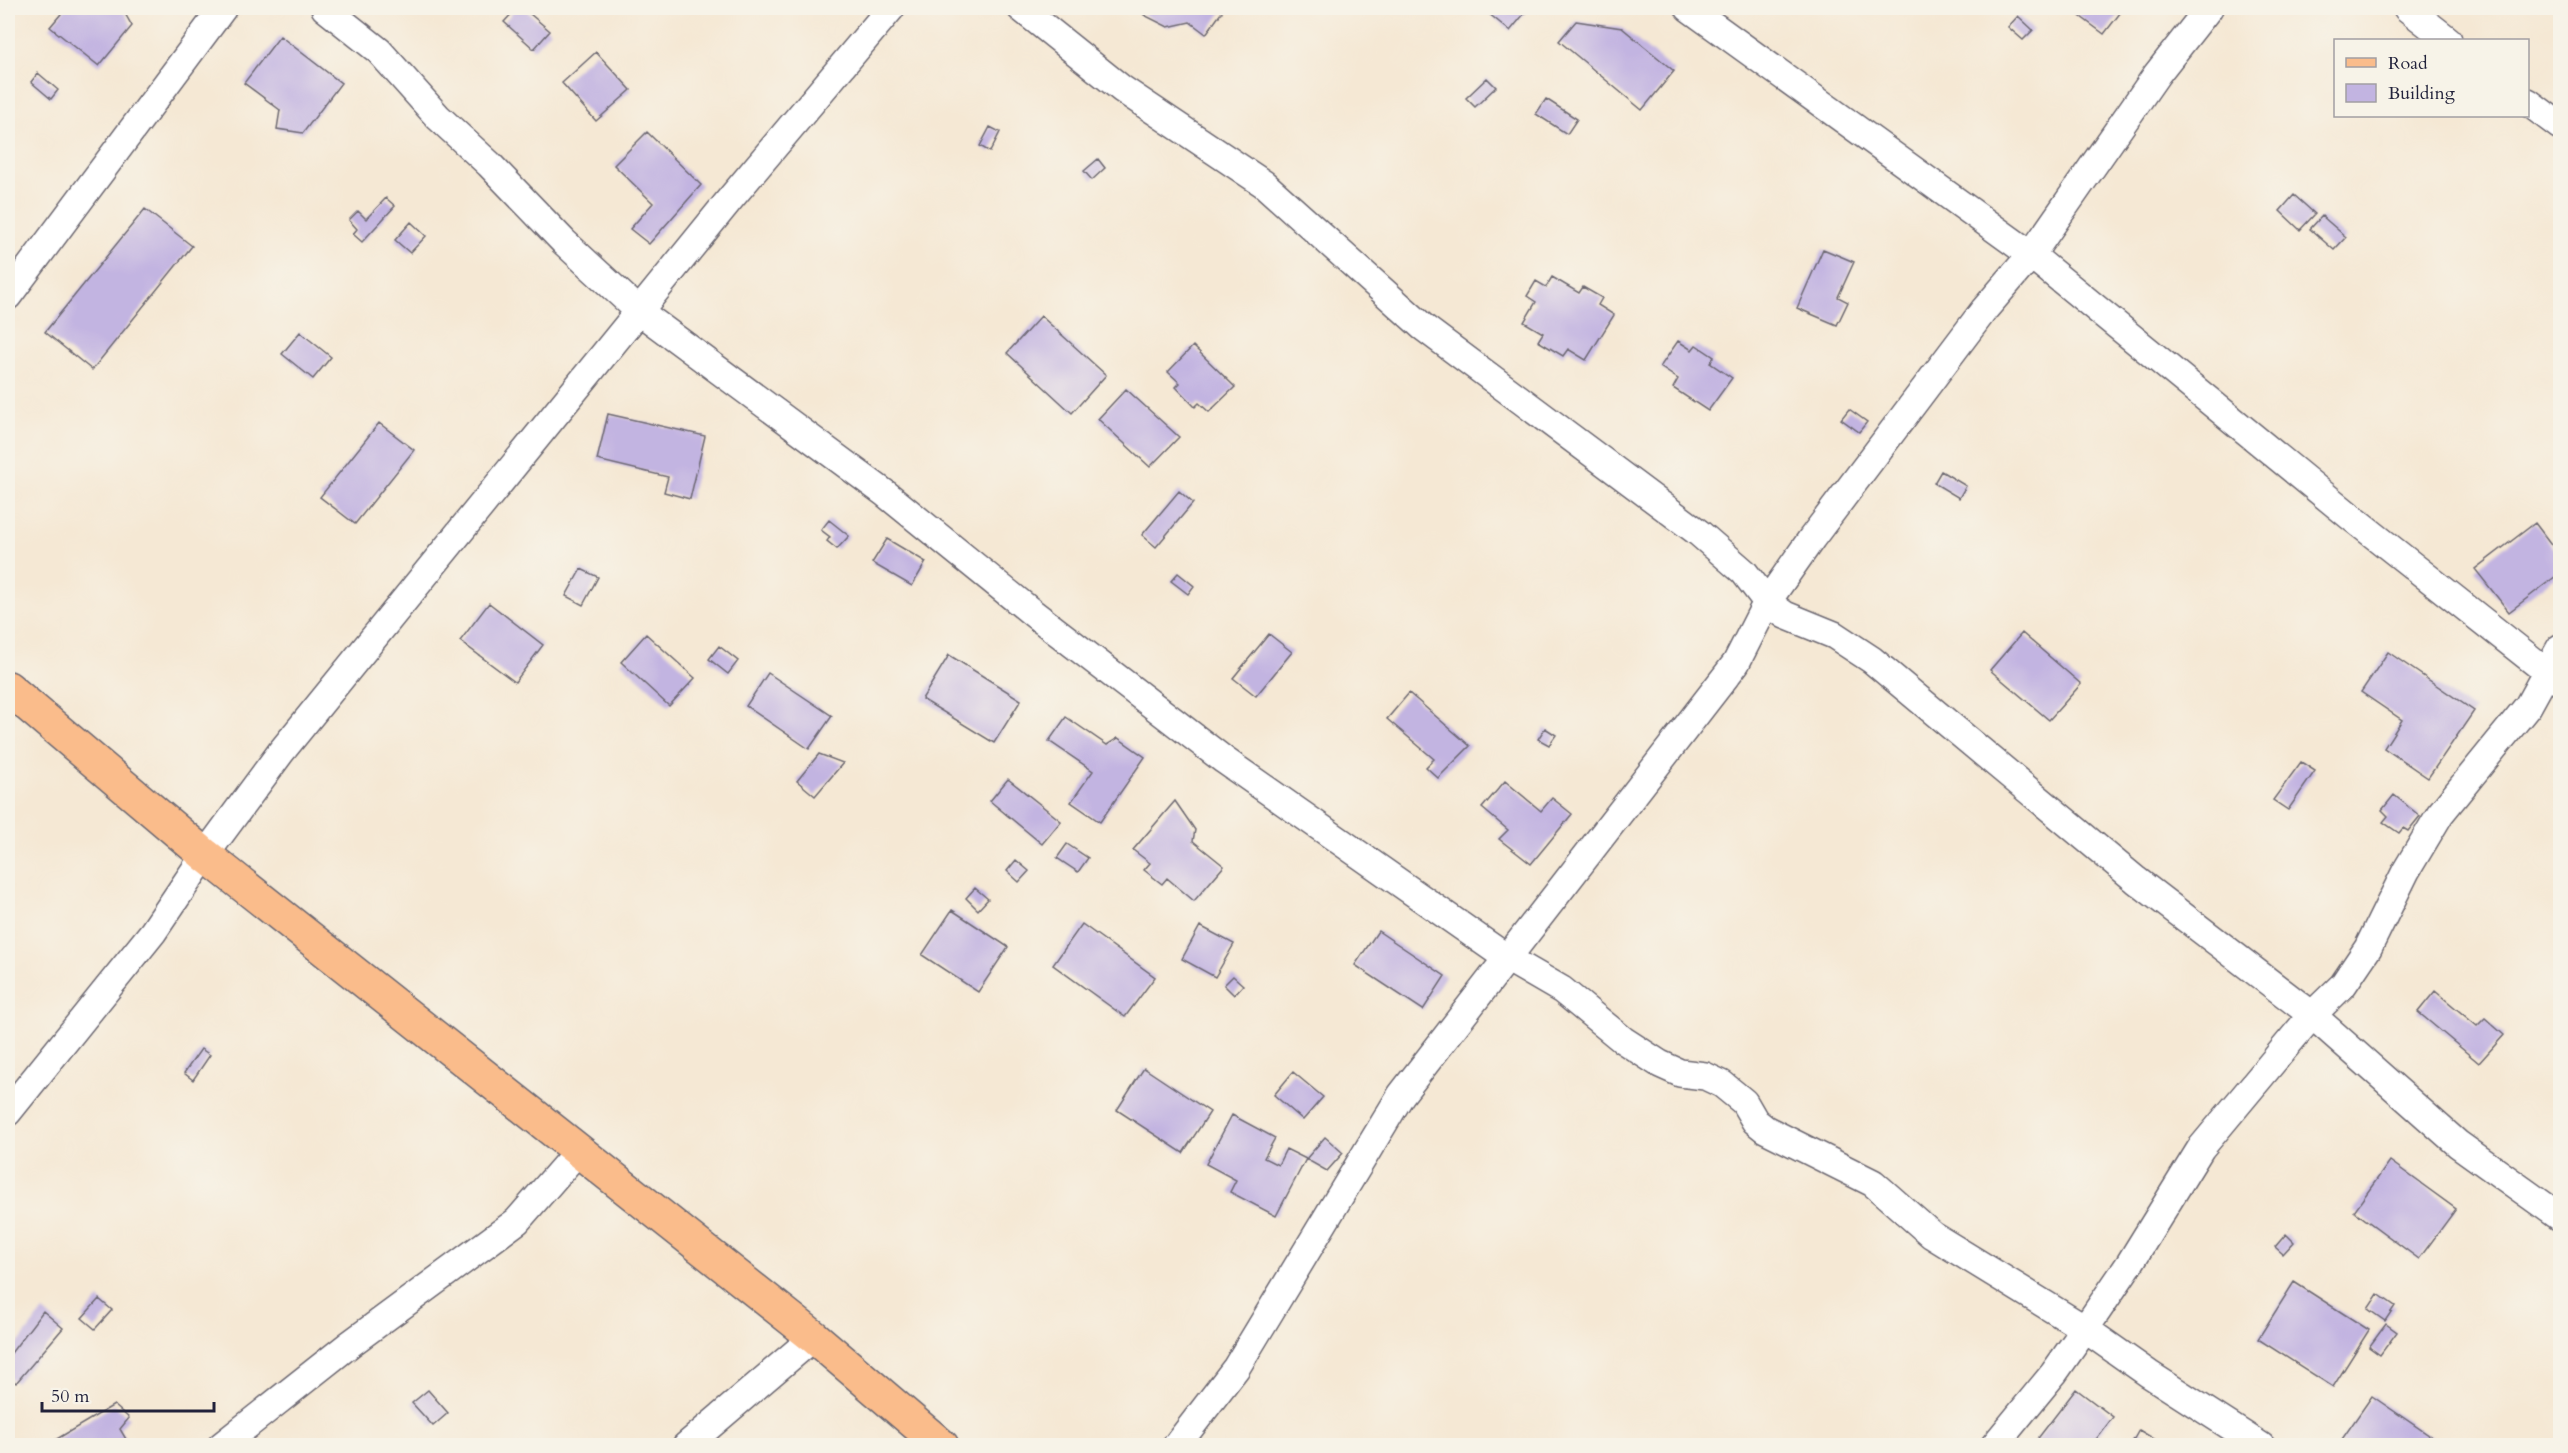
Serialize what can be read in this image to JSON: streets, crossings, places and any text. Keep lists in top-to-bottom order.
{
  "legend": ["Road", "Building"],
  "scale_bar": "50 m"
}
